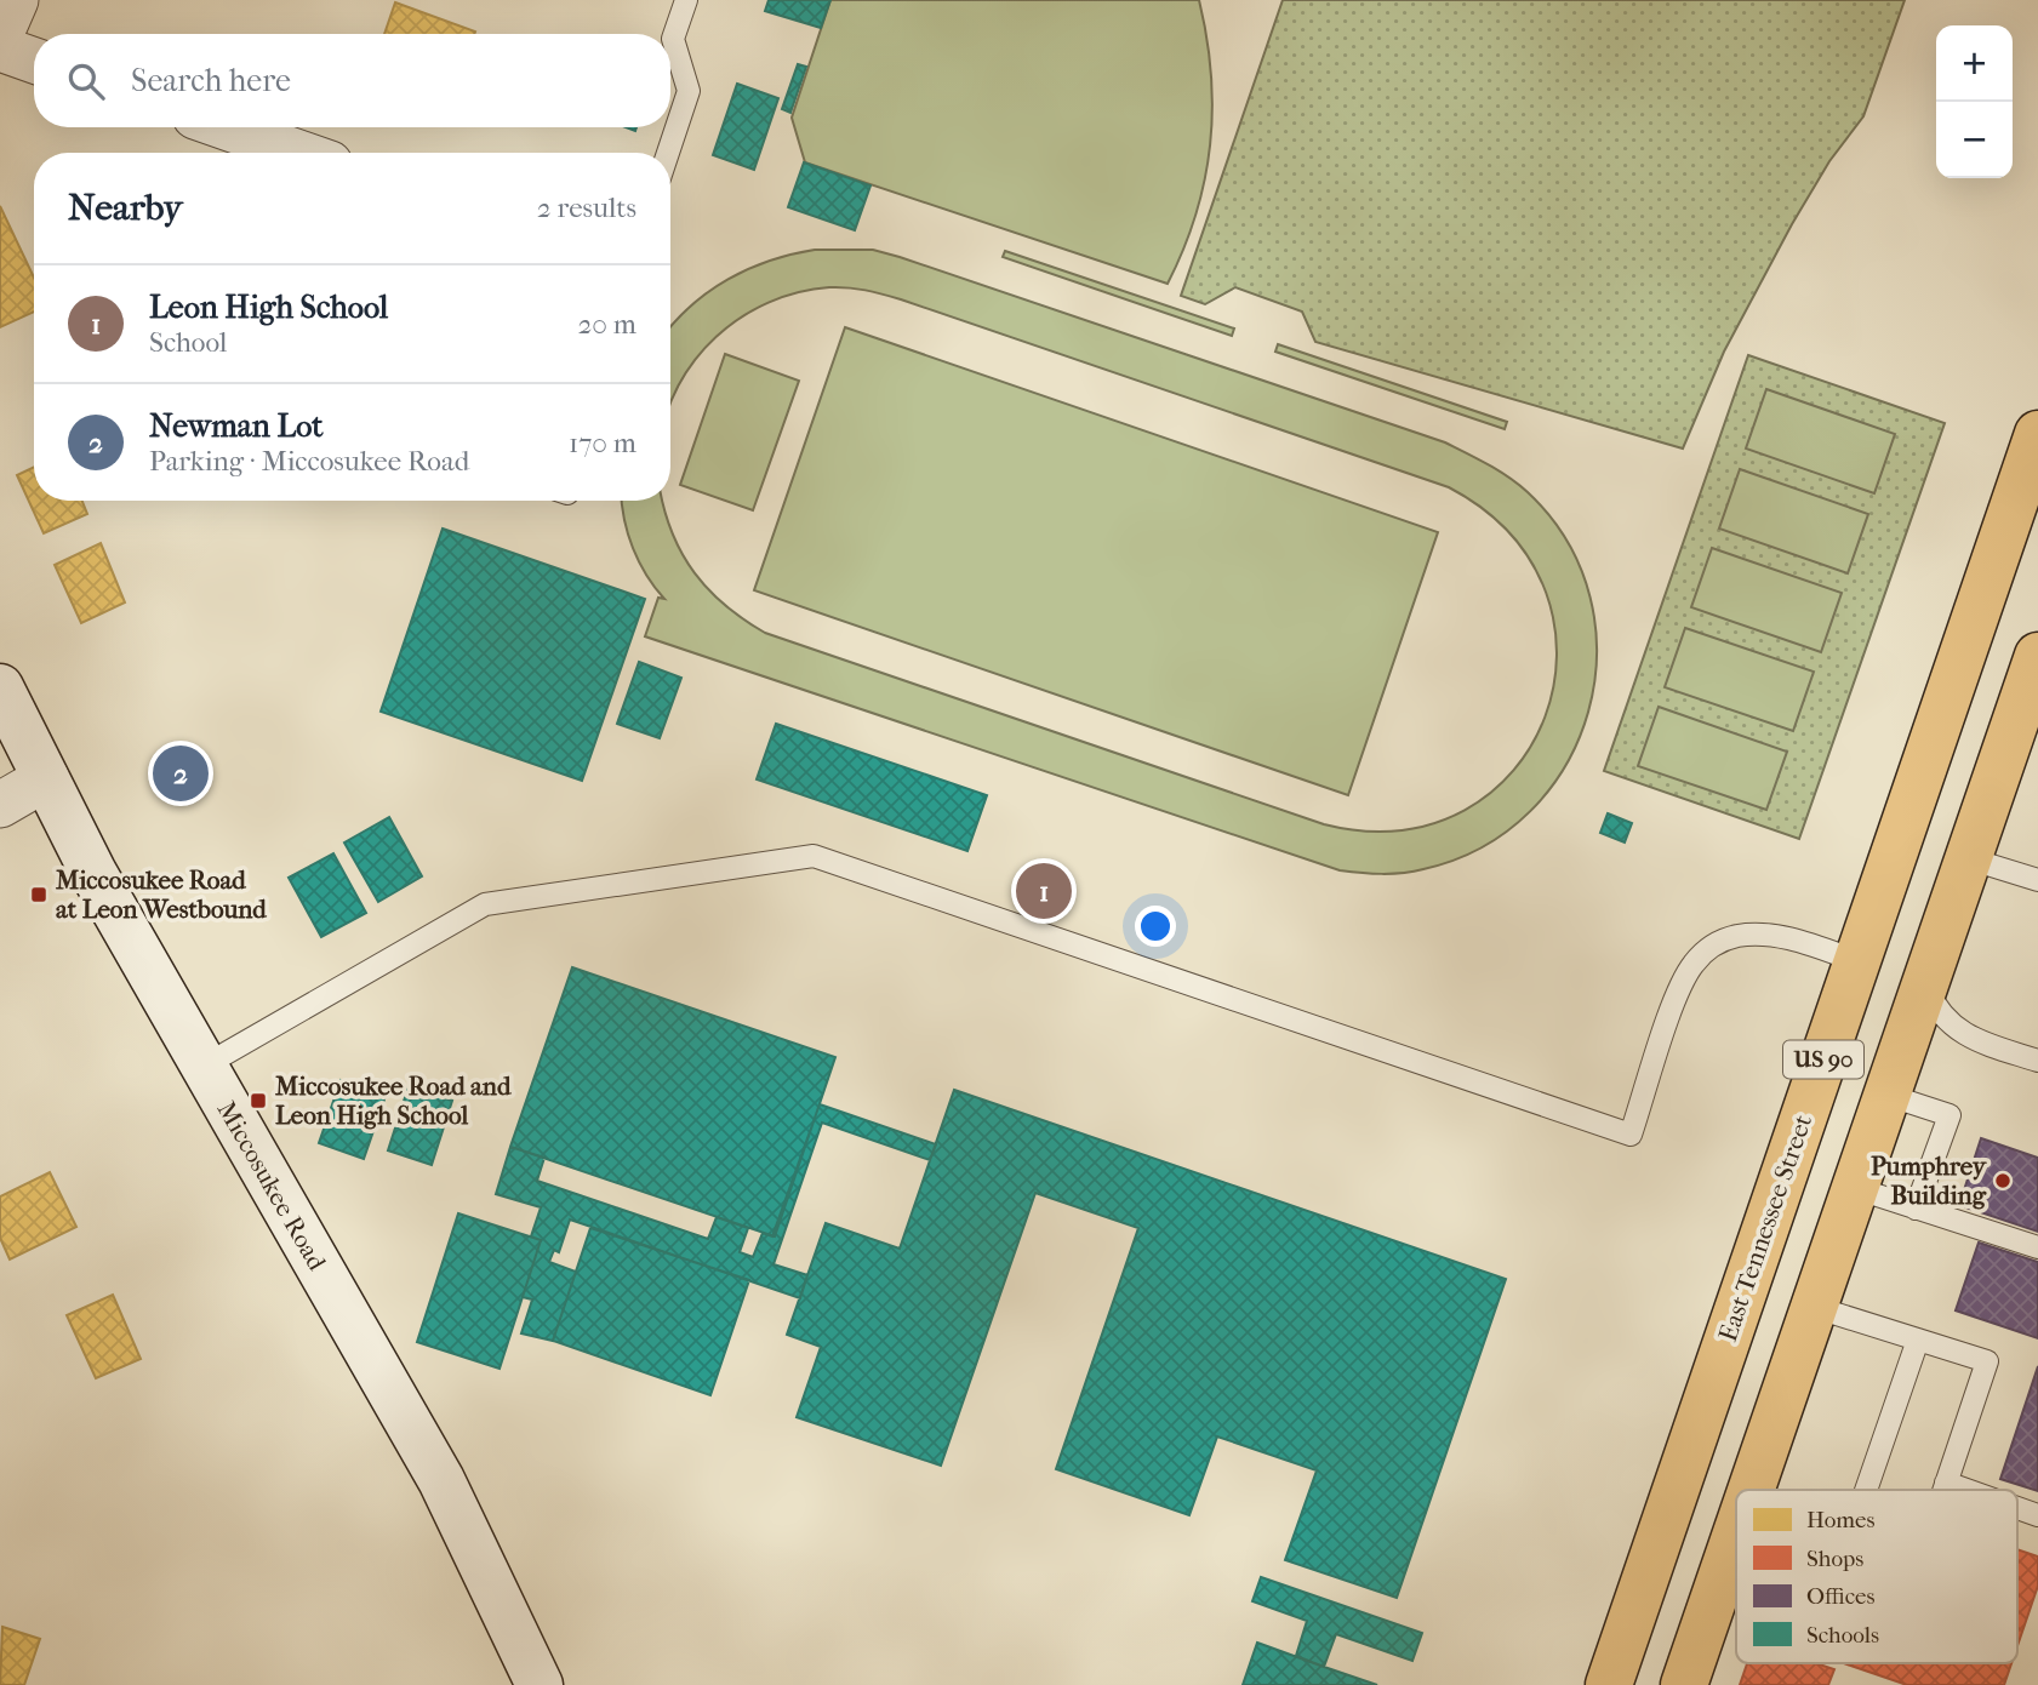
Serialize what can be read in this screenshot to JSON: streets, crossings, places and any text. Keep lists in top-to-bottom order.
{
  "streets": {
    "main road": ["US 90", "East Tennessee Street"],
    "street": ["Miccosukee Road"]
  },
  "places": {
    "transit": ["Miccosukee Road at Leon Westbound", "Miccosukee Road and Leon High School"],
    "other": ["Pumphrey Building"]
  },
  "legend": [
    "Homes",
    "Shops",
    "Offices",
    "Schools"
  ],
  "page": {
    "map_buttons": ["+", "−"],
    "search": "Search here",
    "heading": ["Nearby", "2 results"],
    "list": [
      {
        "mark": "1",
        "name": "Leon High School",
        "note": "School",
        "value": "20 m"
      },
      {
        "mark": "2",
        "name": "Newman Lot",
        "note": "Parking · Miccosukee Road",
        "value": "170 m"
      }
    ],
    "pins": ["2", "1"]
  }
}
